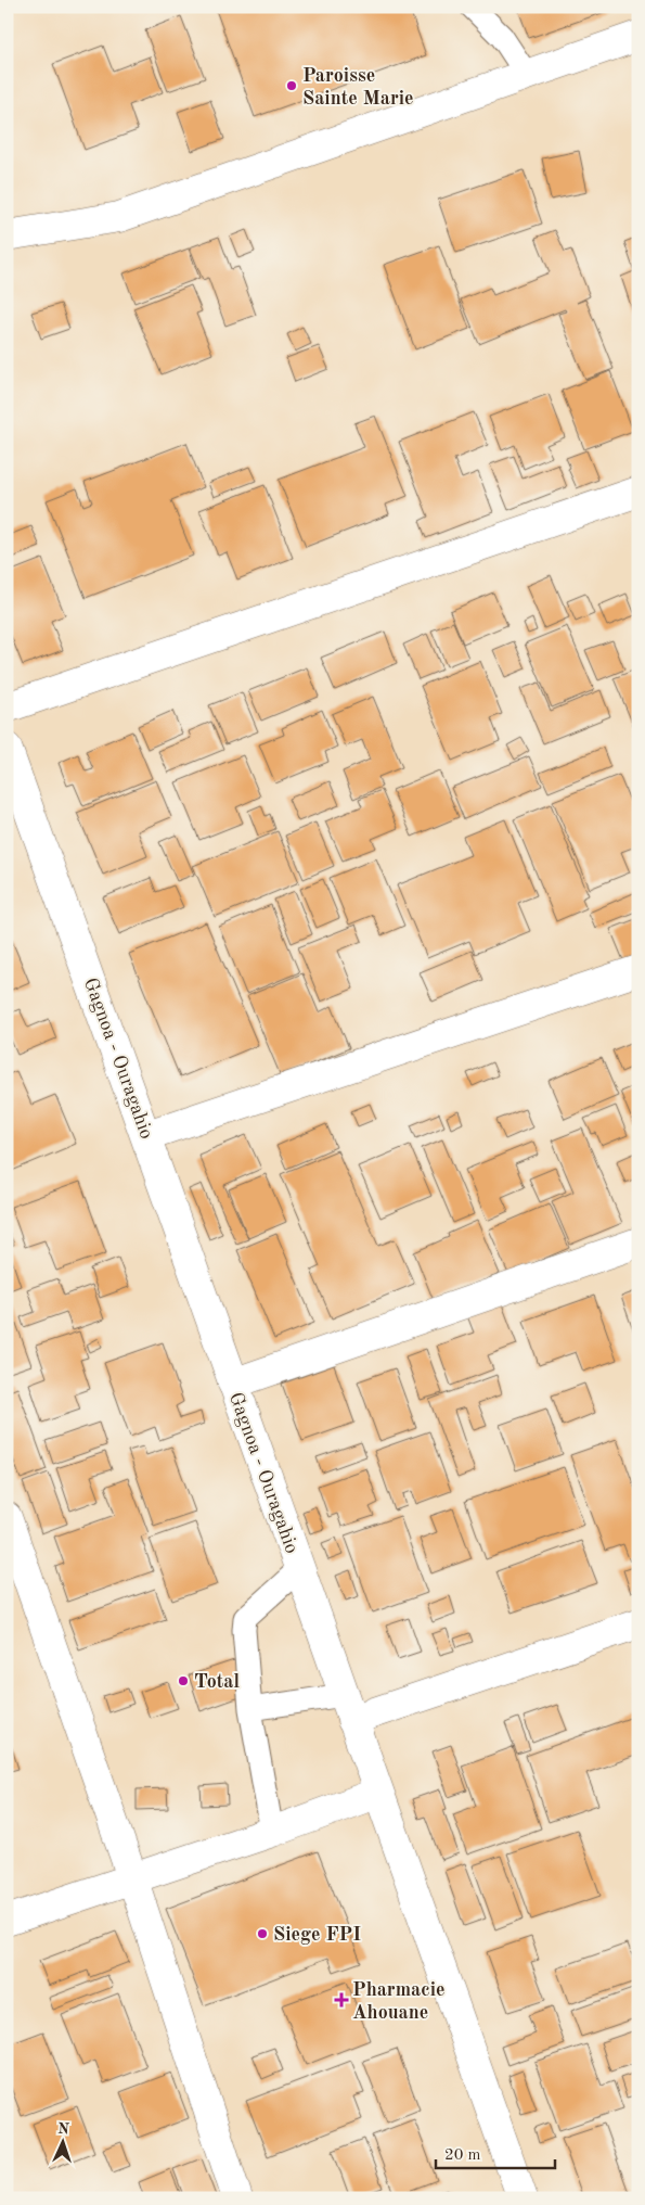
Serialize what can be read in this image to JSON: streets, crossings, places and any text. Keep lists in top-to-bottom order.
{
  "streets": {
    "street": ["Gagnoa - Ouragahio"]
  },
  "places": {
    "other": ["Paroisse Sainte Marie", "Total", "Siege FPI"],
    "health": ["Pharmacie Ahouane"]
  },
  "scale_bar": "20 m",
  "north": "top"
}
